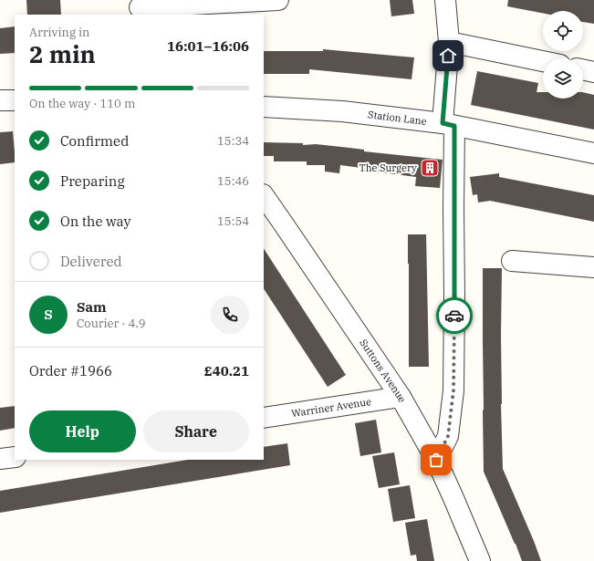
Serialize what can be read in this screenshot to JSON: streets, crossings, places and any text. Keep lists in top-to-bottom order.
{
  "streets": {
    "street": ["Station Lane", "Suttons Avenue", "Warriner Avenue"]
  },
  "crossings": [
    ["Suttons Avenue", "Warriner Avenue"]
  ],
  "places": {
    "building": ["The Surgery"]
  },
  "page": {
    "heading": ["2 min", "Arriving in", "16:01–16:06"],
    "panel": [
      "Sam",
      "Courier · 4.9",
      "Order #1966",
      "£40.21"
    ],
    "bar": "On the way · 110 m",
    "list": [
      ["Confirmed", "15:34"],
      ["Preparing", "15:46"],
      ["On the way", "15:54"],
      "Delivered"
    ],
    "round": "S",
    "buttons": ["Help", "Share"]
  }
}
